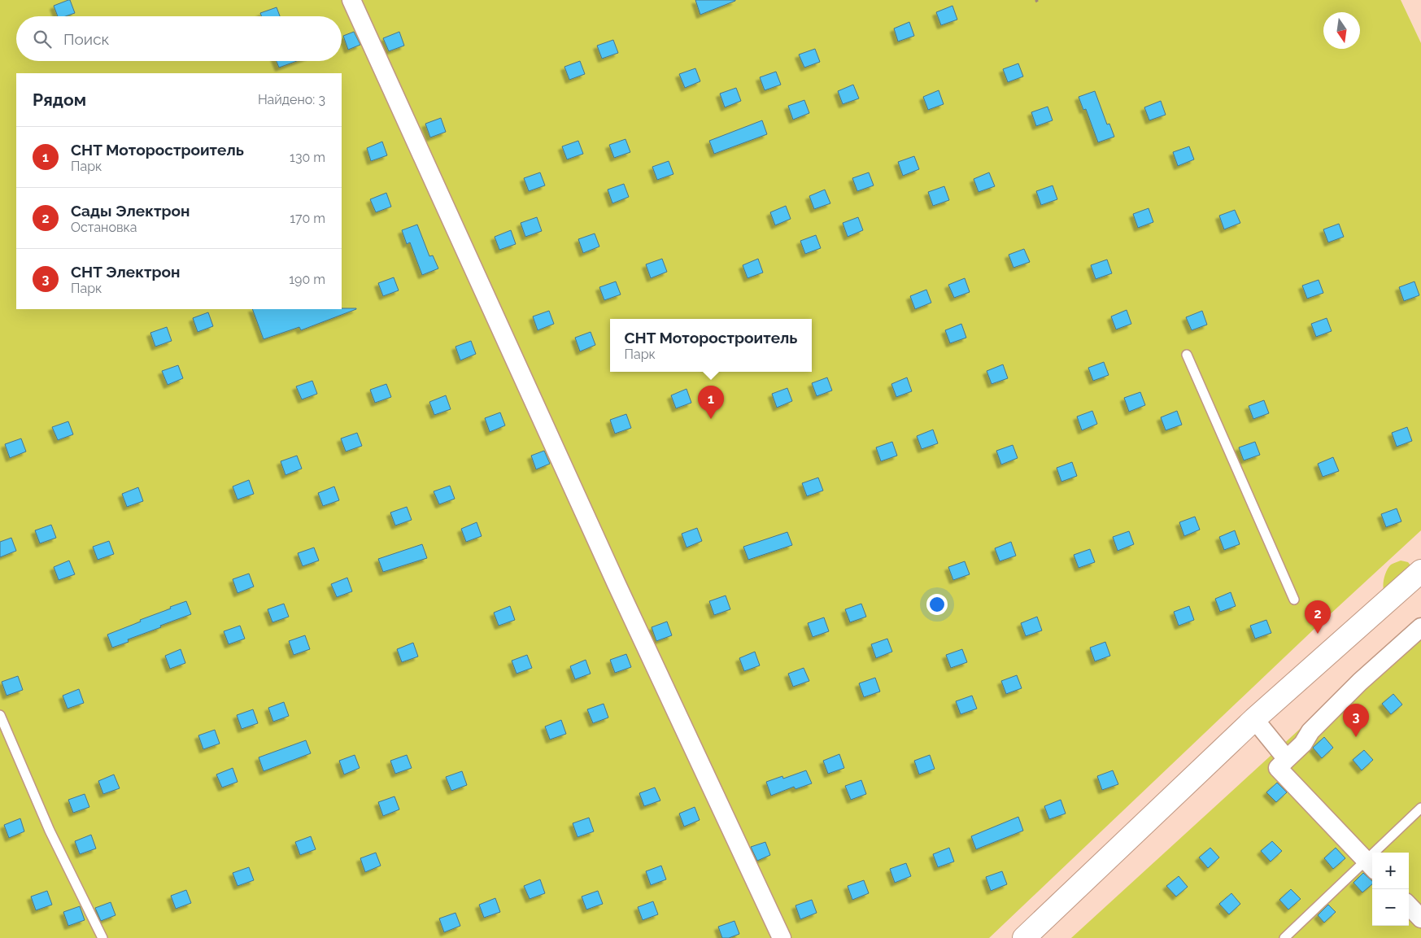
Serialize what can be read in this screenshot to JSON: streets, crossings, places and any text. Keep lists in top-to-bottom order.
{
  "north": "bottom",
  "page": {
    "search": "Поиск",
    "heading": ["Рядом", "Найдено: 3"],
    "list": [
      {
        "mark": "1",
        "name": "СНТ Моторостроитель",
        "note": "Парк",
        "value": "130 m"
      },
      {
        "mark": "2",
        "name": "Сады Электрон",
        "note": "Остановка",
        "value": "170 m"
      },
      {
        "mark": "3",
        "name": "СНТ Электрон",
        "note": "Парк",
        "value": "190 m"
      }
    ],
    "popup": ["СНТ Моторостроитель", "Парк"],
    "pins": ["1", "2", "3"],
    "map_buttons": ["+", "−"]
  }
}
